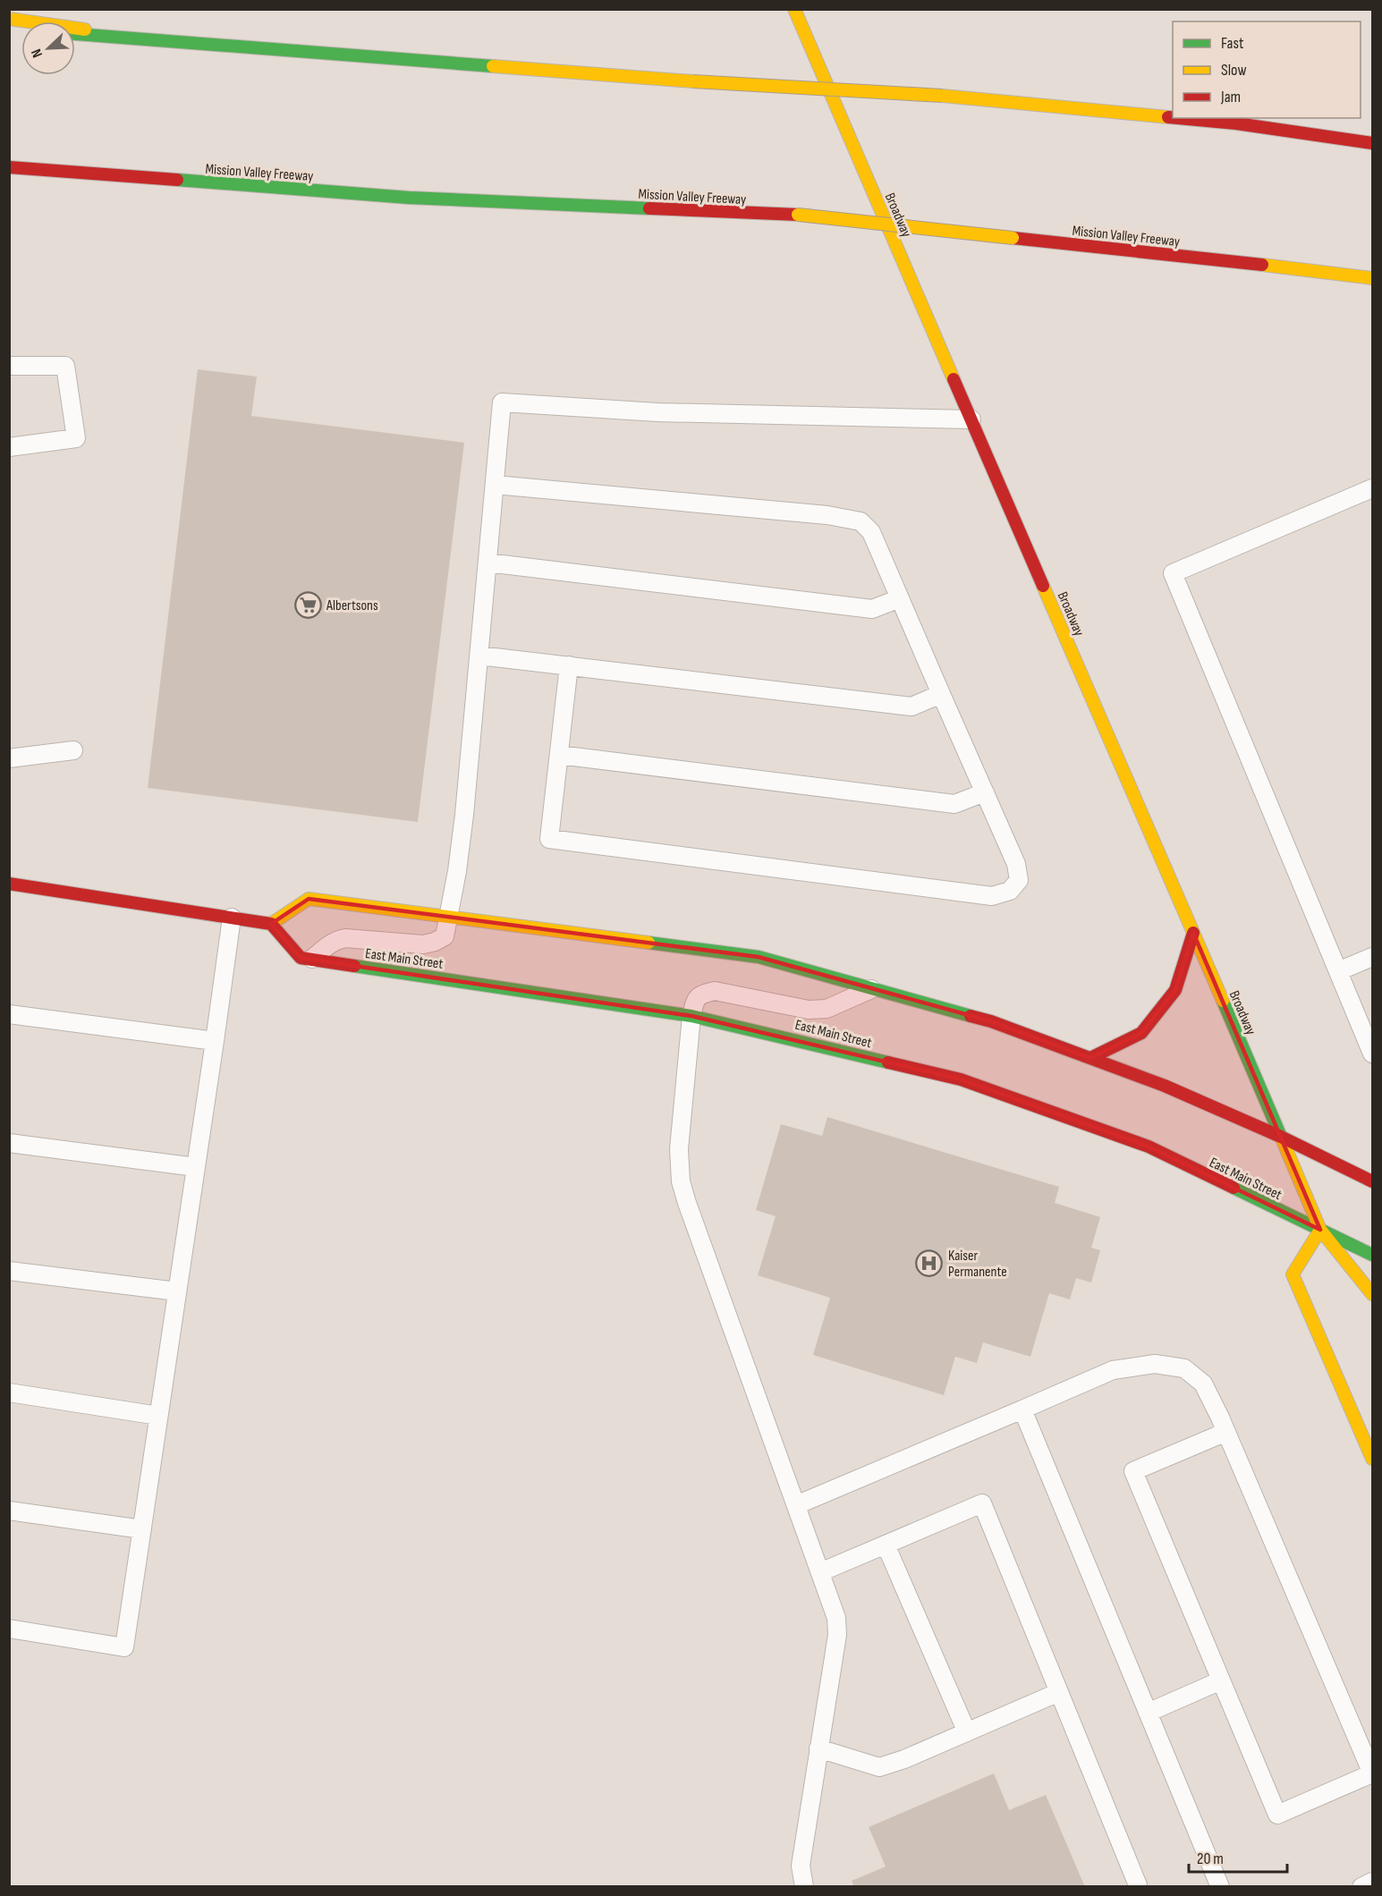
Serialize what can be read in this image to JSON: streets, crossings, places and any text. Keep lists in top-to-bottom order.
{
  "streets": {
    "main road": ["Mission Valley Freeway", "Broadway", "East Main Street"]
  },
  "crossings": [
    ["Broadway", "East Main Street"]
  ],
  "places": {
    "supermarket": ["Albertsons"],
    "hospital": ["Kaiser Permanente"]
  },
  "legend": ["Fast", "Slow", "Jam"],
  "scale_bar": "20 m",
  "north": "bottom left"
}
